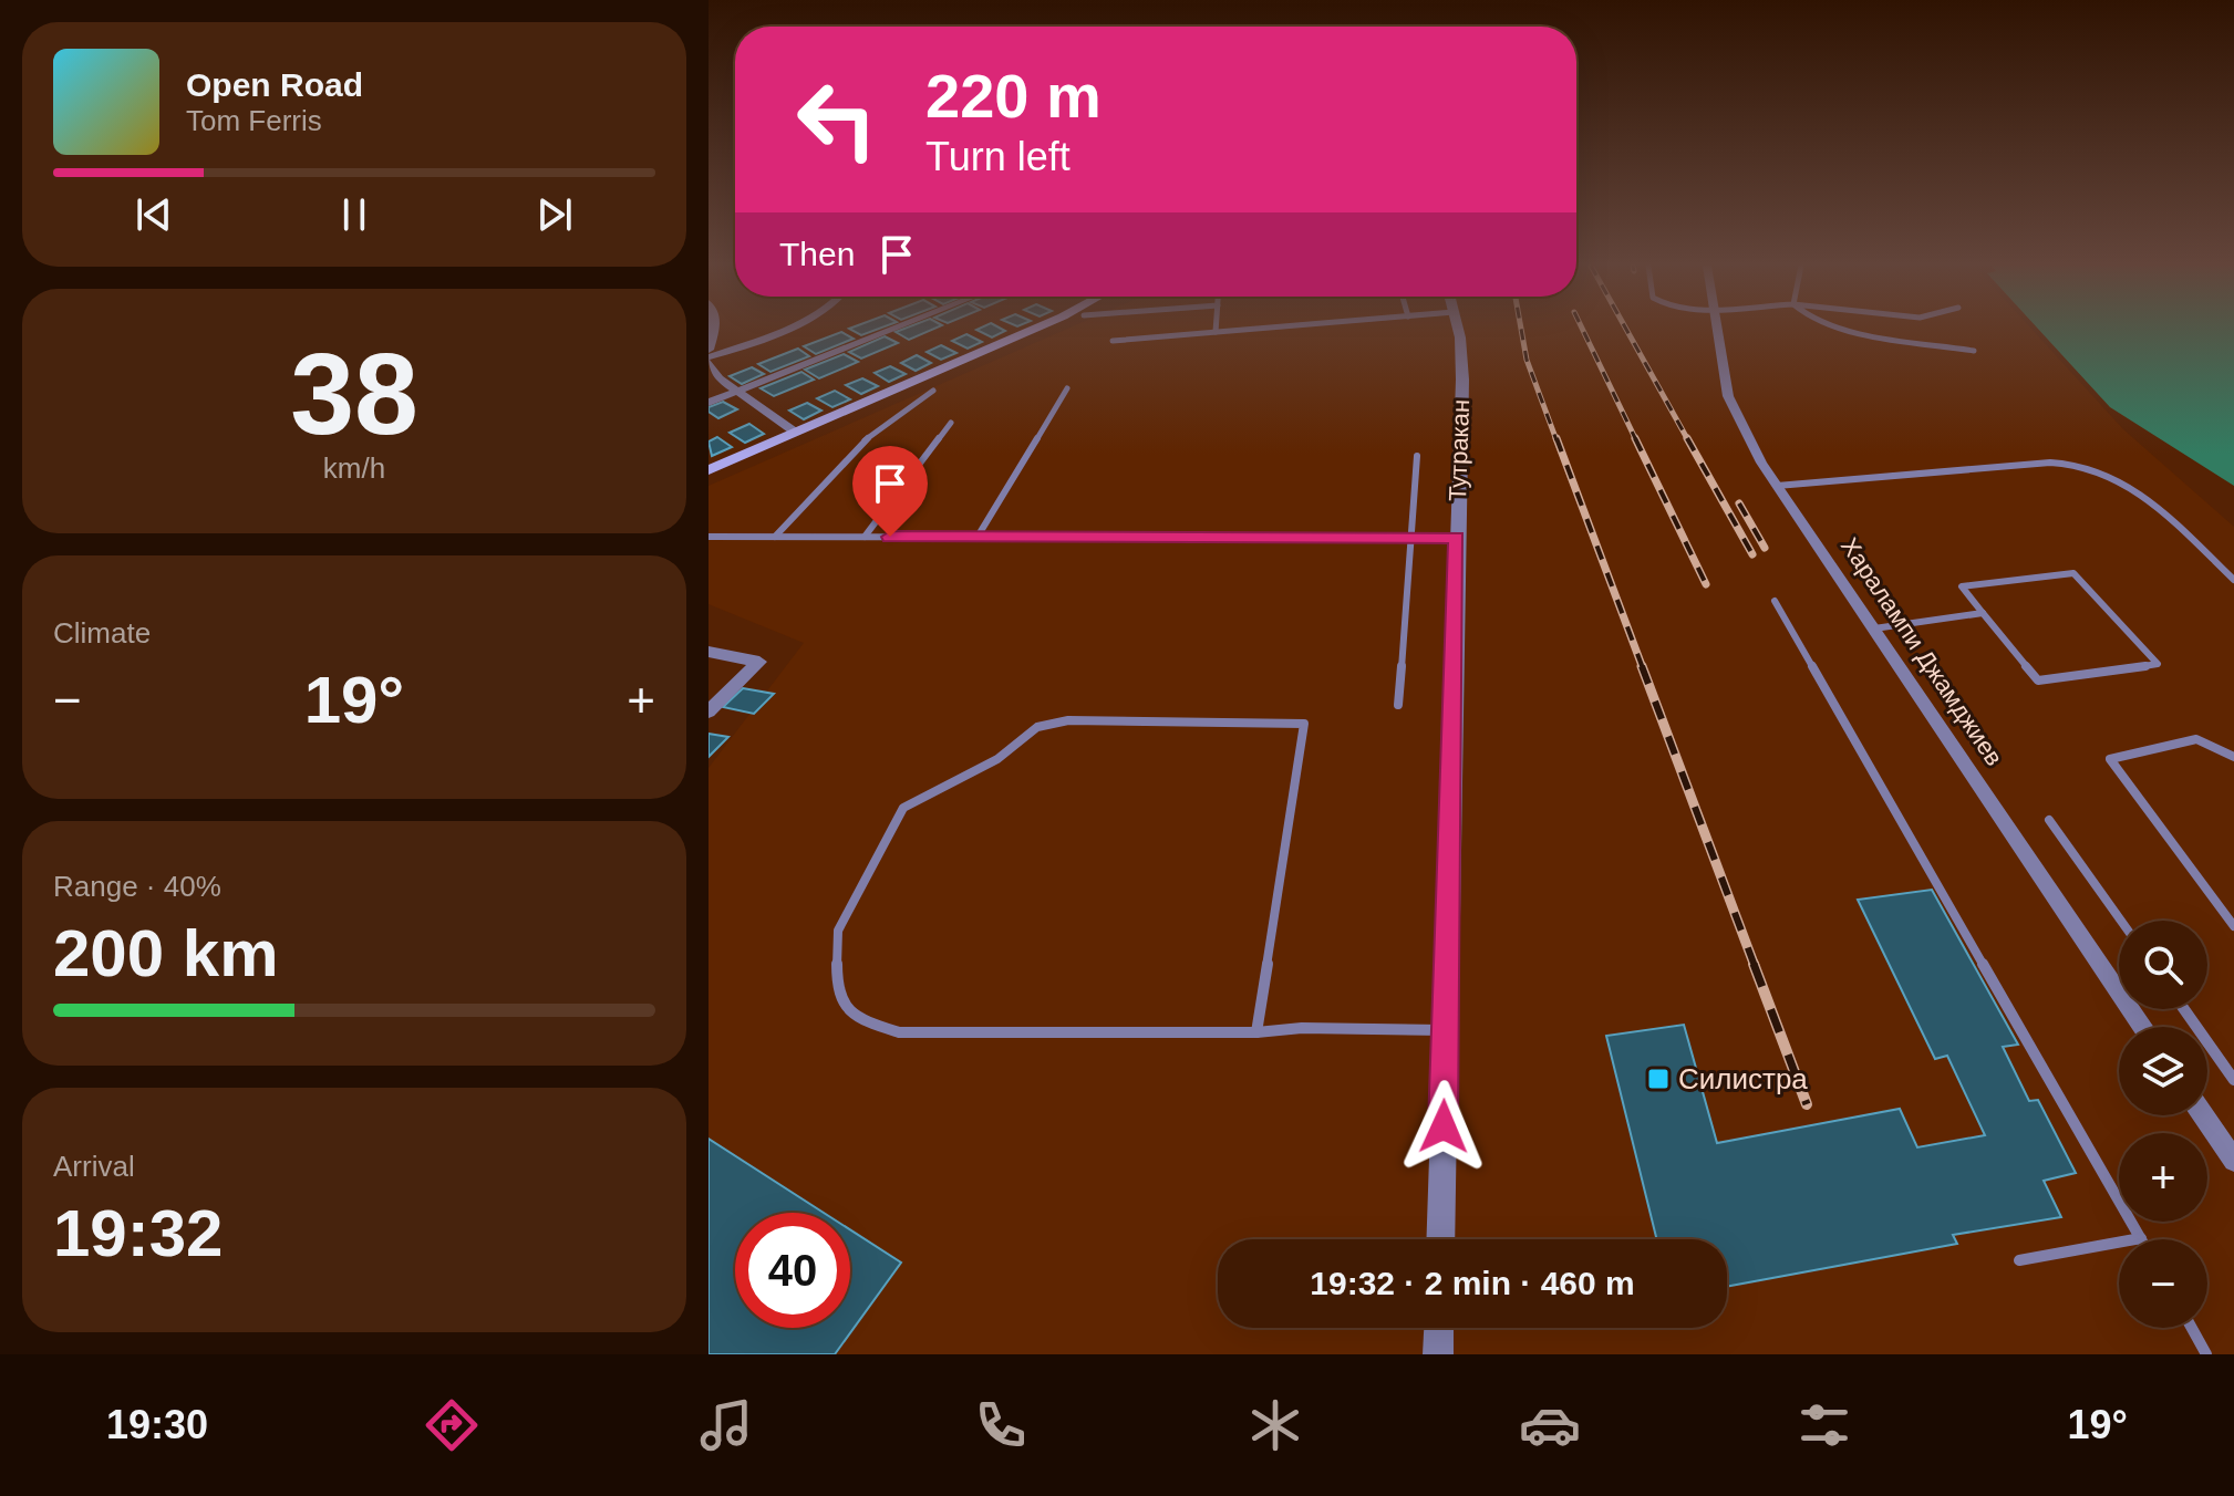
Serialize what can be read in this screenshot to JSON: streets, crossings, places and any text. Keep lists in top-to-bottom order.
{
  "streets": {
    "street": ["Тутракан", "Харалампи Джамджиев"]
  },
  "places": {
    "transit": ["Силистра"]
  },
  "page": {
    "turn": ["220 m", "Turn left"],
    "song": ["Open Road", "Tom Ferris"],
    "then": "Then",
    "tile": [
      ["38", "km/h"],
      "Climate",
      ["Range · 40%", "200 km"],
      ["Arrival", "19:32"]
    ],
    "heat": ["−", "19°", "+"],
    "map_buttons": ["+", "−"],
    "limit": "40",
    "trip": "19:32 · 2 min · 460 m",
    "tabs": ["19:30", "19°"]
  }
}
